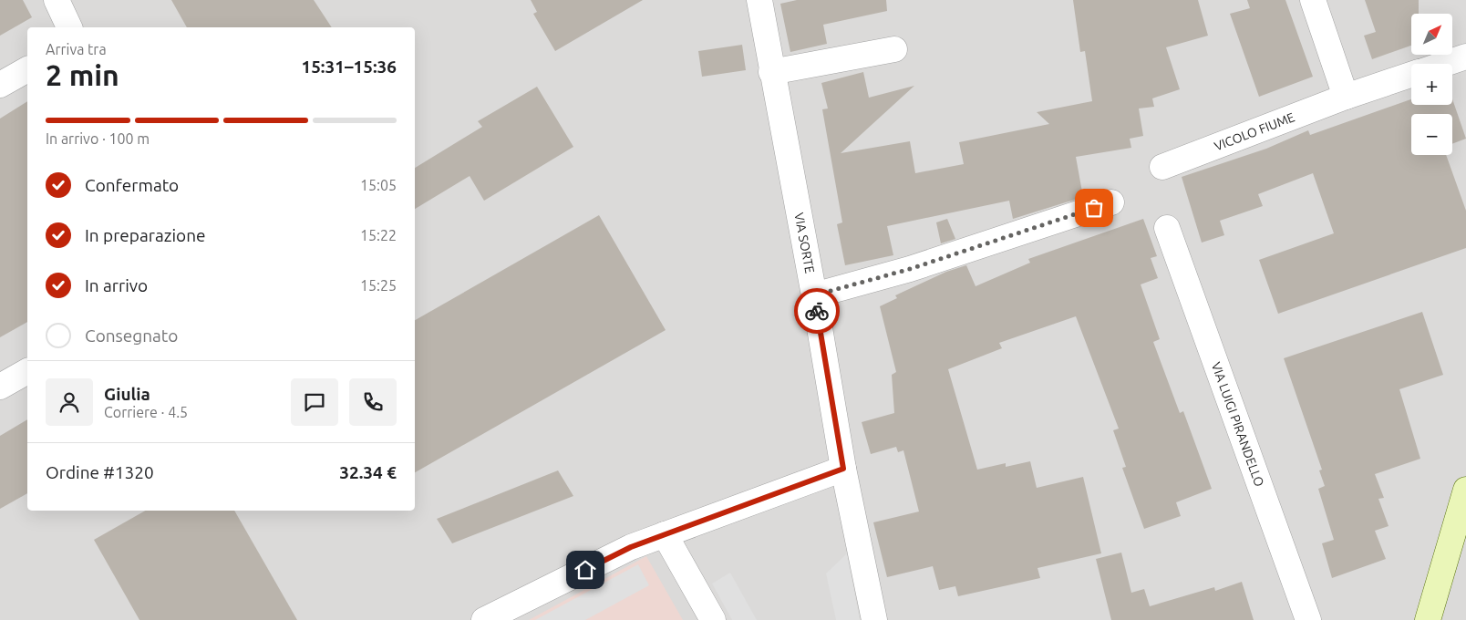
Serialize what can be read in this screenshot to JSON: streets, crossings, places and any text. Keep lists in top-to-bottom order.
{
  "streets": {
    "street": ["VICOLO FIUME", "VIA SORTE", "VIA LUIGI PIRANDELLO"]
  },
  "north": "top right",
  "page": {
    "map_buttons": ["+", "−"],
    "heading": ["2 min", "Arriva tra", "15:31–15:36"],
    "panel": [
      "Giulia",
      "Corriere · 4.5",
      "Ordine #1320",
      "32.34 €"
    ],
    "bar": "In arrivo · 100 m",
    "list": [
      ["Confermato", "15:05"],
      ["In preparazione", "15:22"],
      ["In arrivo", "15:25"],
      "Consegnato"
    ]
  }
}
